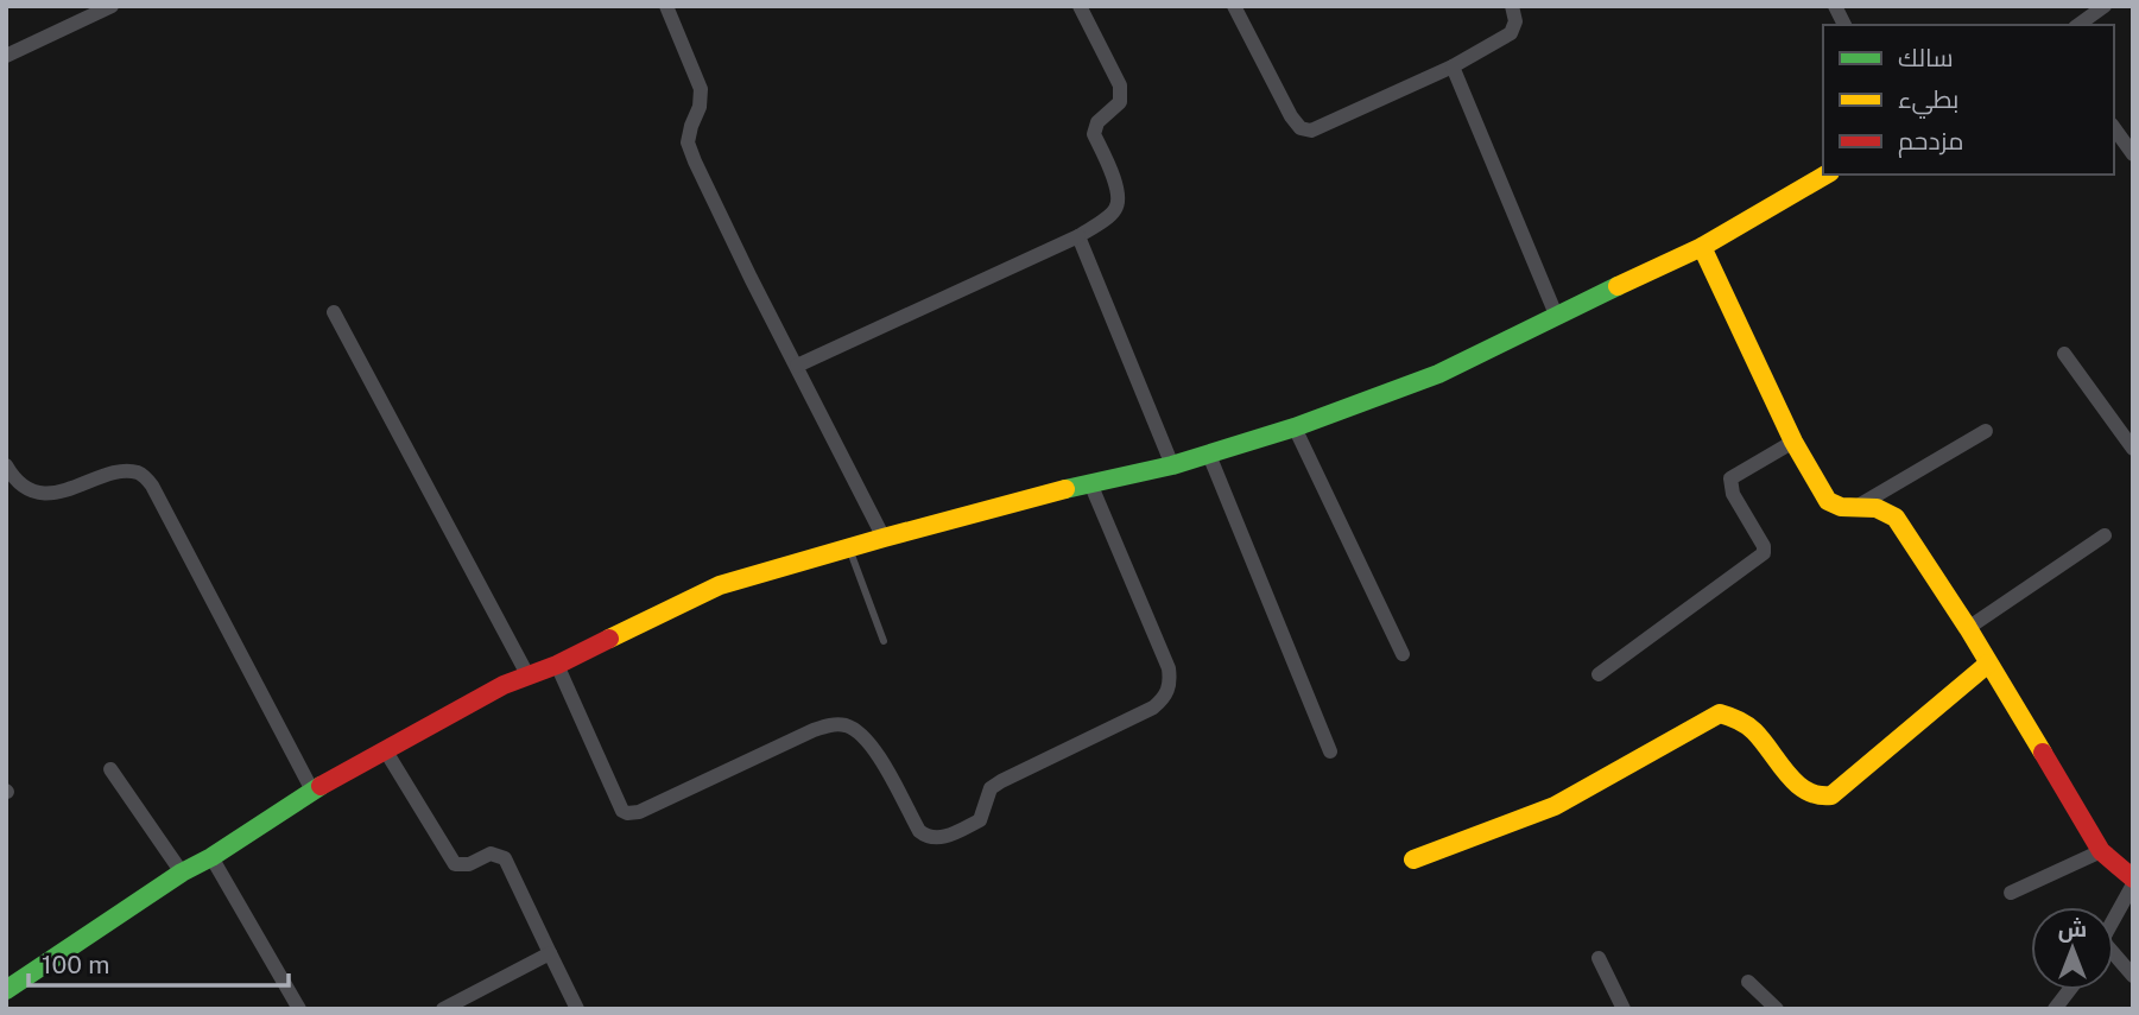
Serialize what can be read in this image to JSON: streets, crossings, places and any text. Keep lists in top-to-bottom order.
{
  "legend": ["سالك", "بطيء", "مزدحم"],
  "scale_bar": "100 m",
  "north": "top"
}
